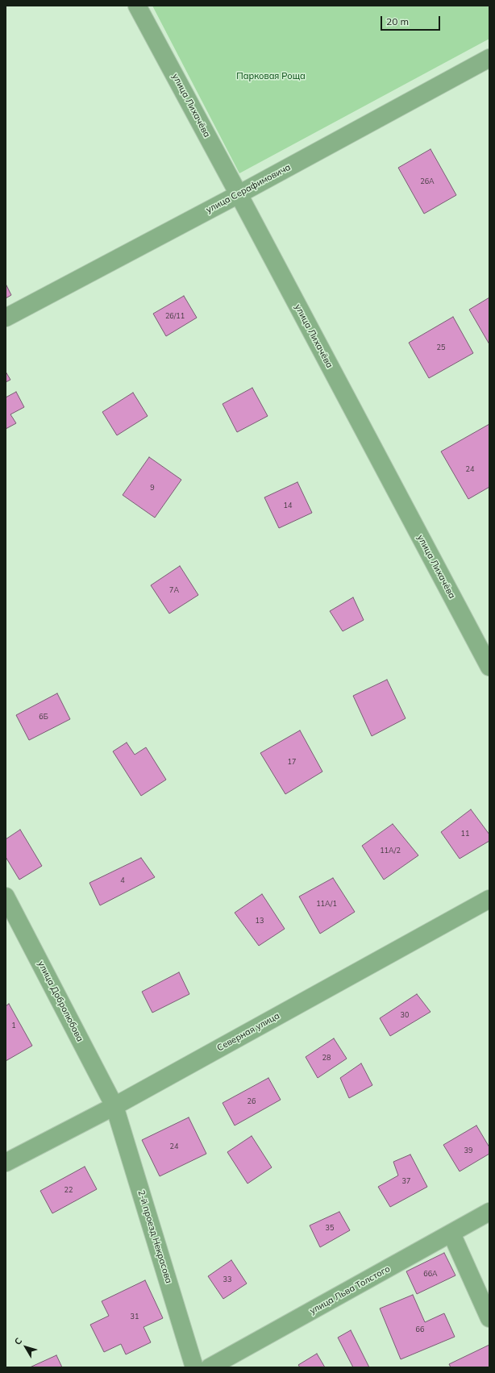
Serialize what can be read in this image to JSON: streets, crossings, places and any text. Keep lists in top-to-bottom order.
{
  "streets": {
    "street": [
      "улица Лихачёва",
      "улица Серафимовича",
      "улица Добролюбова",
      "Северная улица",
      "2-й проезд Некрасова",
      "улица Льва Толстого"
    ]
  },
  "crossings": [
    ["улица Лихачёва", "улица Серафимовича"],
    ["улица Добролюбова", "Северная улица"],
    ["улица Добролюбова", "2-й проезд Некрасова"],
    ["Северная улица", "2-й проезд Некрасова"]
  ],
  "parks": ["Парковая Роща"],
  "house_numbers": [
    "26А",
    "26/11",
    "25",
    "24",
    "9",
    "14",
    "7А",
    "6Б",
    "17",
    "11",
    "11А/2",
    "4",
    "11А/1",
    "13",
    "30",
    "1",
    "28",
    "26",
    "24",
    "39",
    "37",
    "22",
    "35",
    "66А",
    "33",
    "31",
    "66"
  ],
  "scale_bar": "20 m",
  "north": "top left"
}
